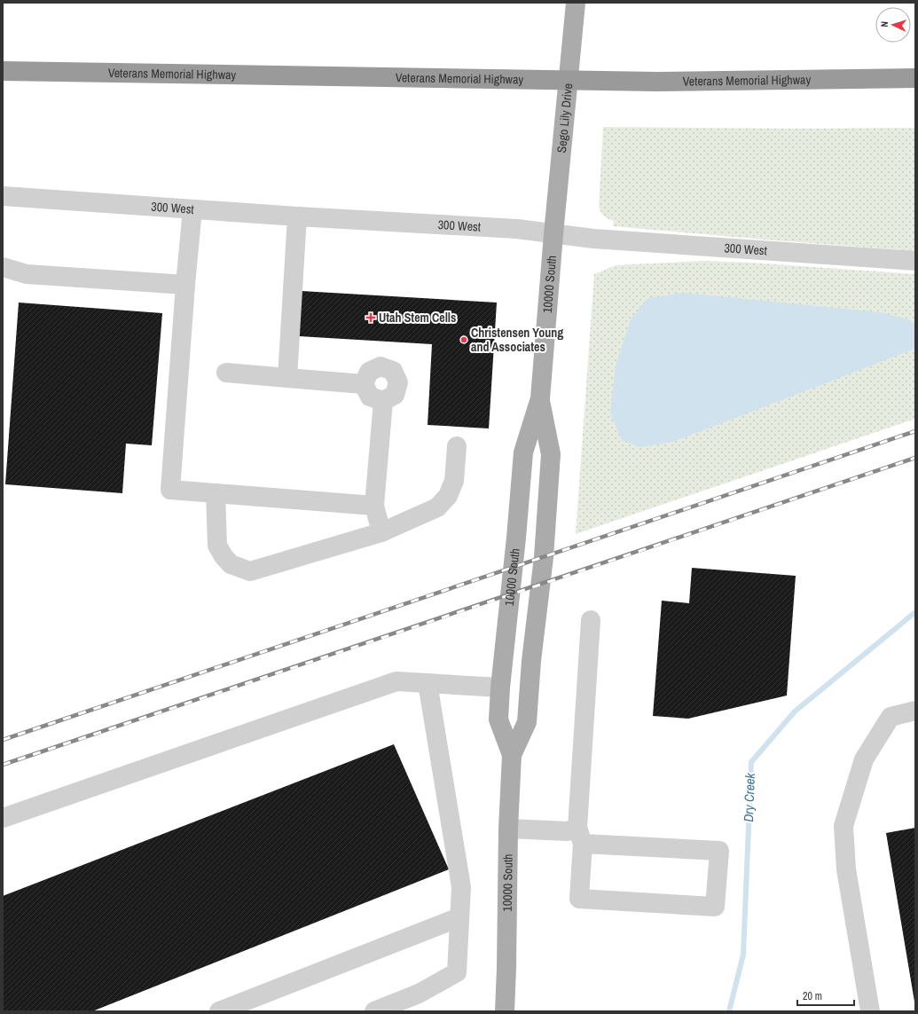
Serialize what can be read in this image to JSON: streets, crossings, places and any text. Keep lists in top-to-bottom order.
{
  "streets": {
    "highway": ["Veterans Memorial Highway"],
    "main road": ["Sego Lily Drive", "10000 South"],
    "street": ["300 West"]
  },
  "crossings": [
    ["Sego Lily Drive", "300 West"],
    ["Sego Lily Drive", "10000 South"],
    ["300 West", "10000 South"]
  ],
  "water": ["Dry Creek"],
  "places": {
    "health": ["Utah Stem Cells"],
    "other": ["Christensen Young and Associates"]
  },
  "scale_bar": "20 m",
  "north": "left"
}
